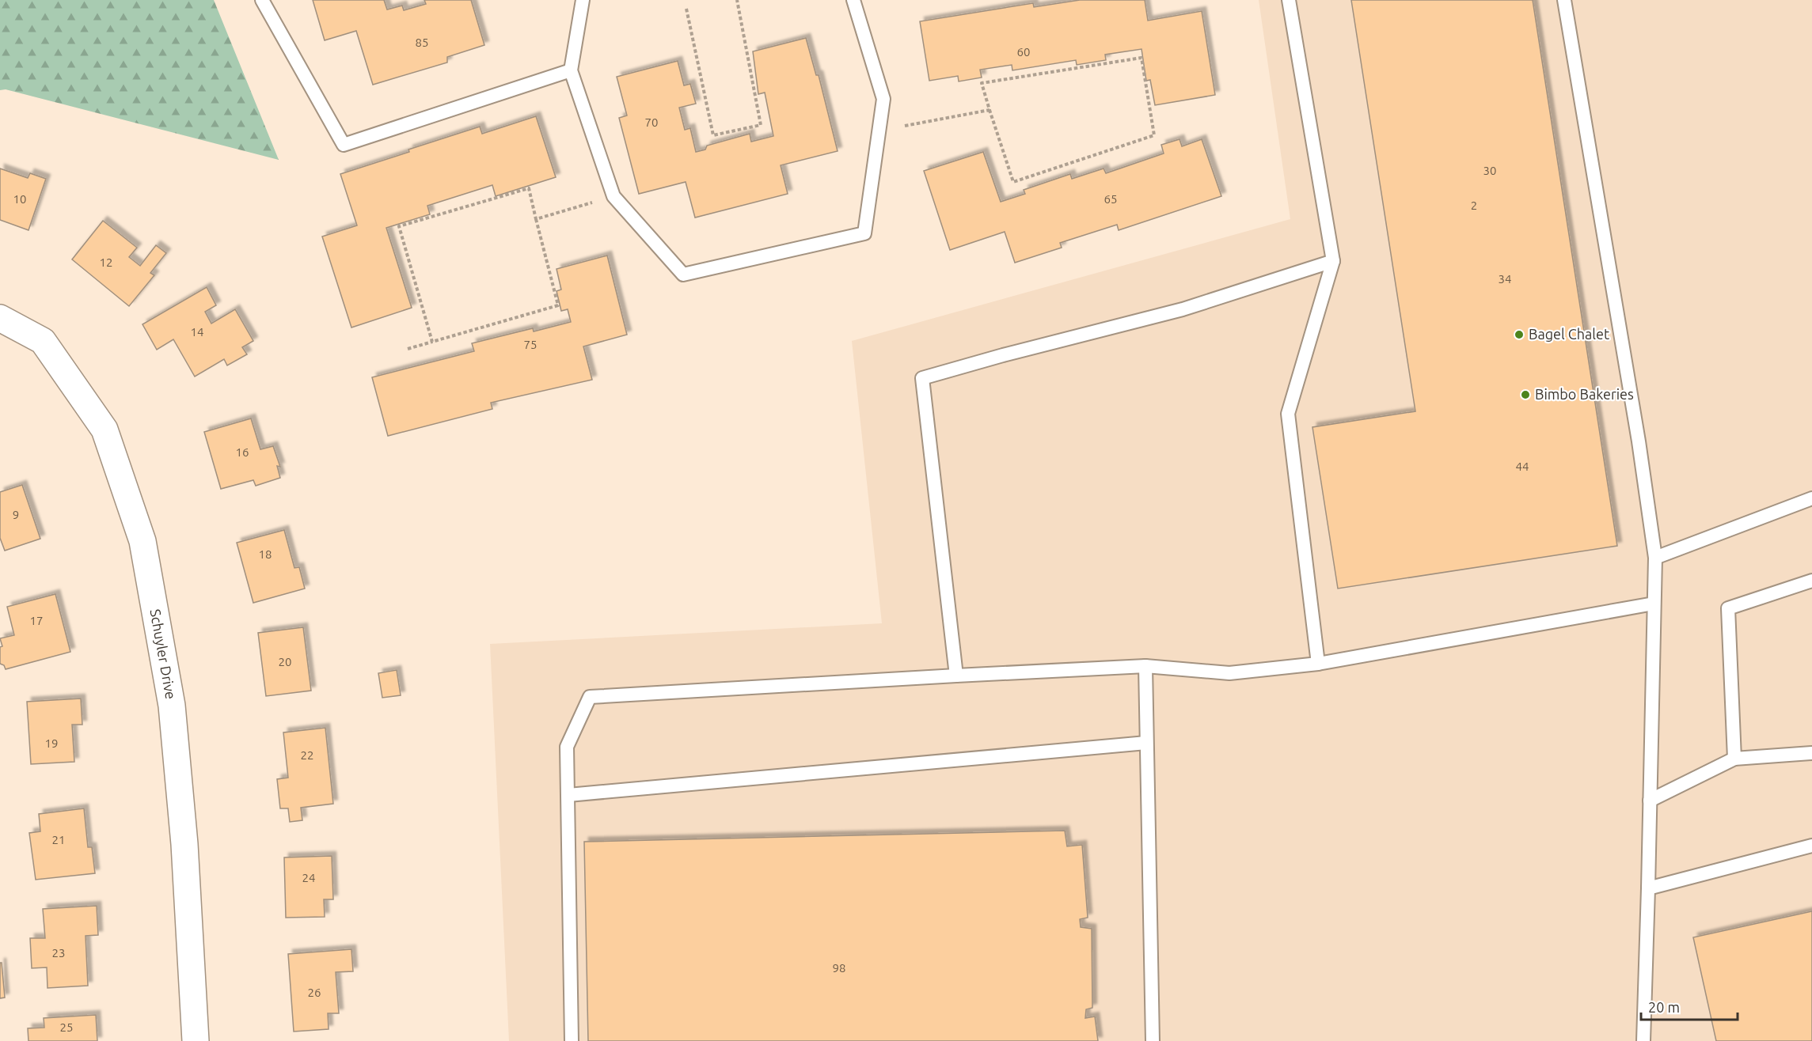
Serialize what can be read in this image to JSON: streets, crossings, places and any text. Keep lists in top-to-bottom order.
{
  "streets": {
    "street": ["Schuyler Drive"]
  },
  "places": ["Bagel Chalet", "Bimbo Bakeries"],
  "house_numbers": [
    "85",
    "60",
    "70",
    "30",
    "10",
    "65",
    "2",
    "12",
    "34",
    "14",
    "75",
    "16",
    "44",
    "9",
    "18",
    "17",
    "20",
    "19",
    "22",
    "21",
    "24",
    "23",
    "98",
    "26",
    "25"
  ],
  "scale_bar": "20 m"
}
